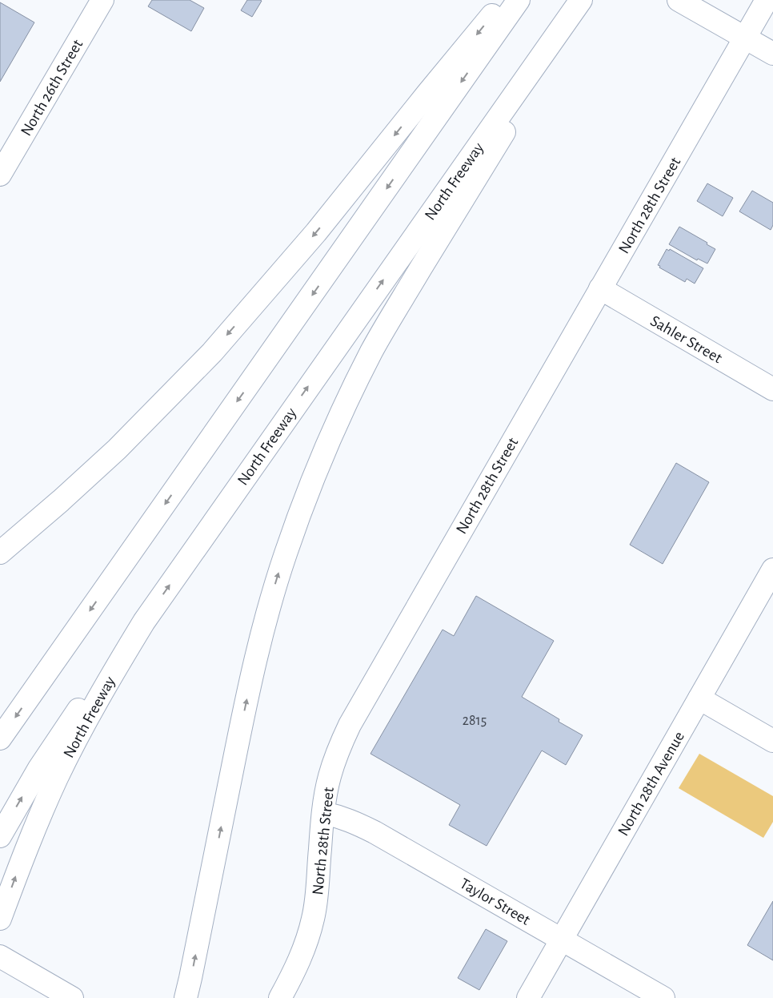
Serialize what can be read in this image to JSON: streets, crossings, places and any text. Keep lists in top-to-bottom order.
{
  "streets": {
    "main road": [
      "North 26th Street",
      "North Freeway",
      "North 28th Street",
      "Sahler Street",
      "North 28th Avenue",
      "Taylor Street"
    ]
  },
  "crossings": [
    ["North 28th Street", "Sahler Street"],
    ["North 28th Street", "Taylor Street"],
    ["North 28th Avenue", "Taylor Street"]
  ],
  "house_numbers": ["2815"]
}
